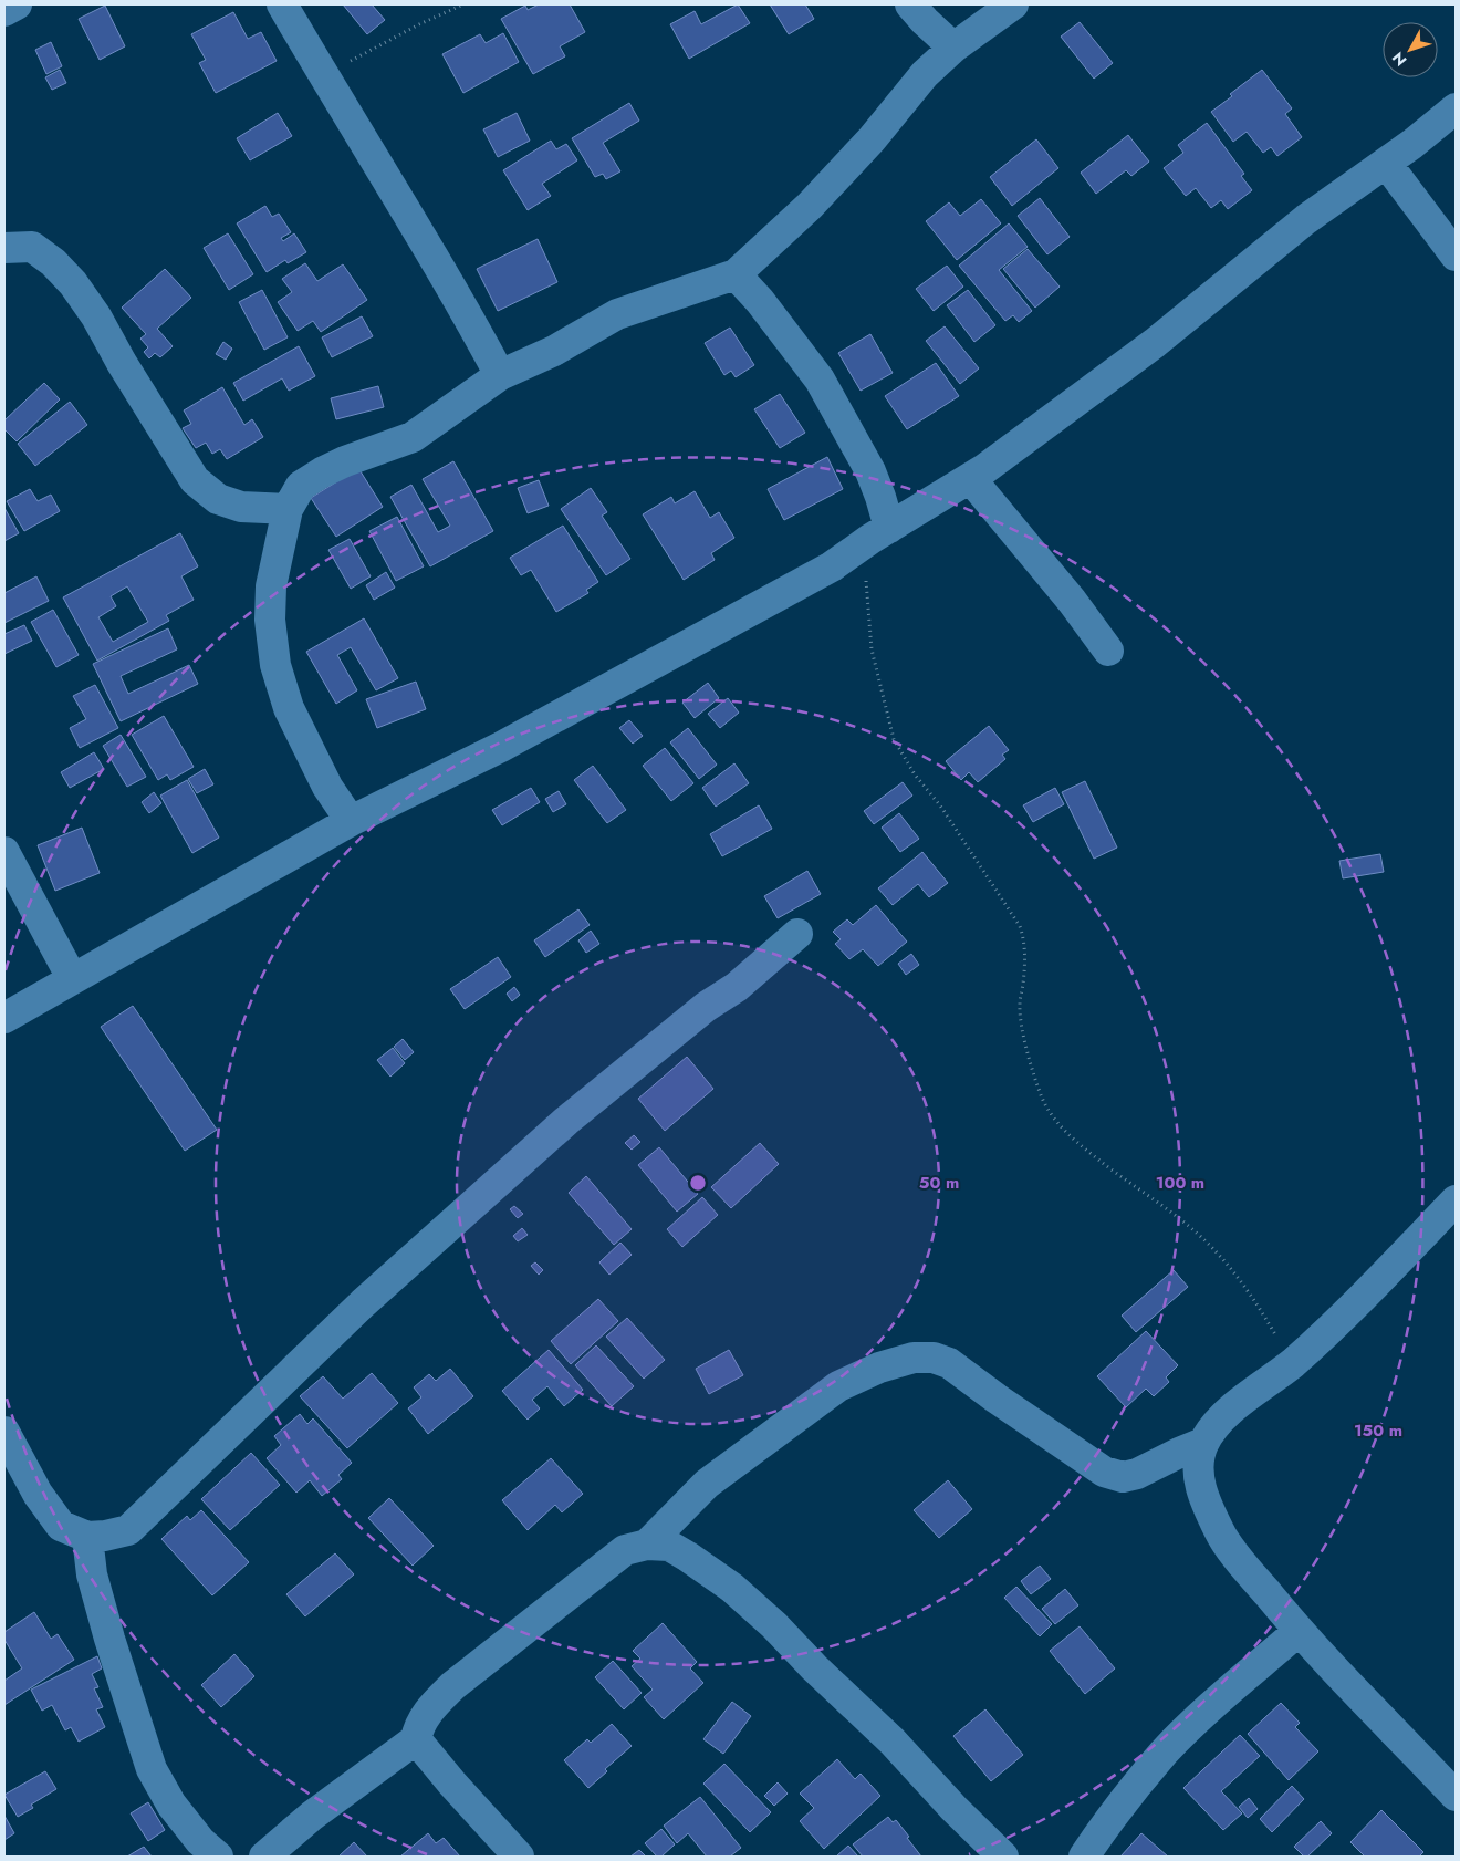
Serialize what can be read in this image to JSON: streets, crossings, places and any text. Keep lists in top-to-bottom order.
{
  "north": "bottom left",
  "rings": ["50 m", "100 m", "150 m"]
}
